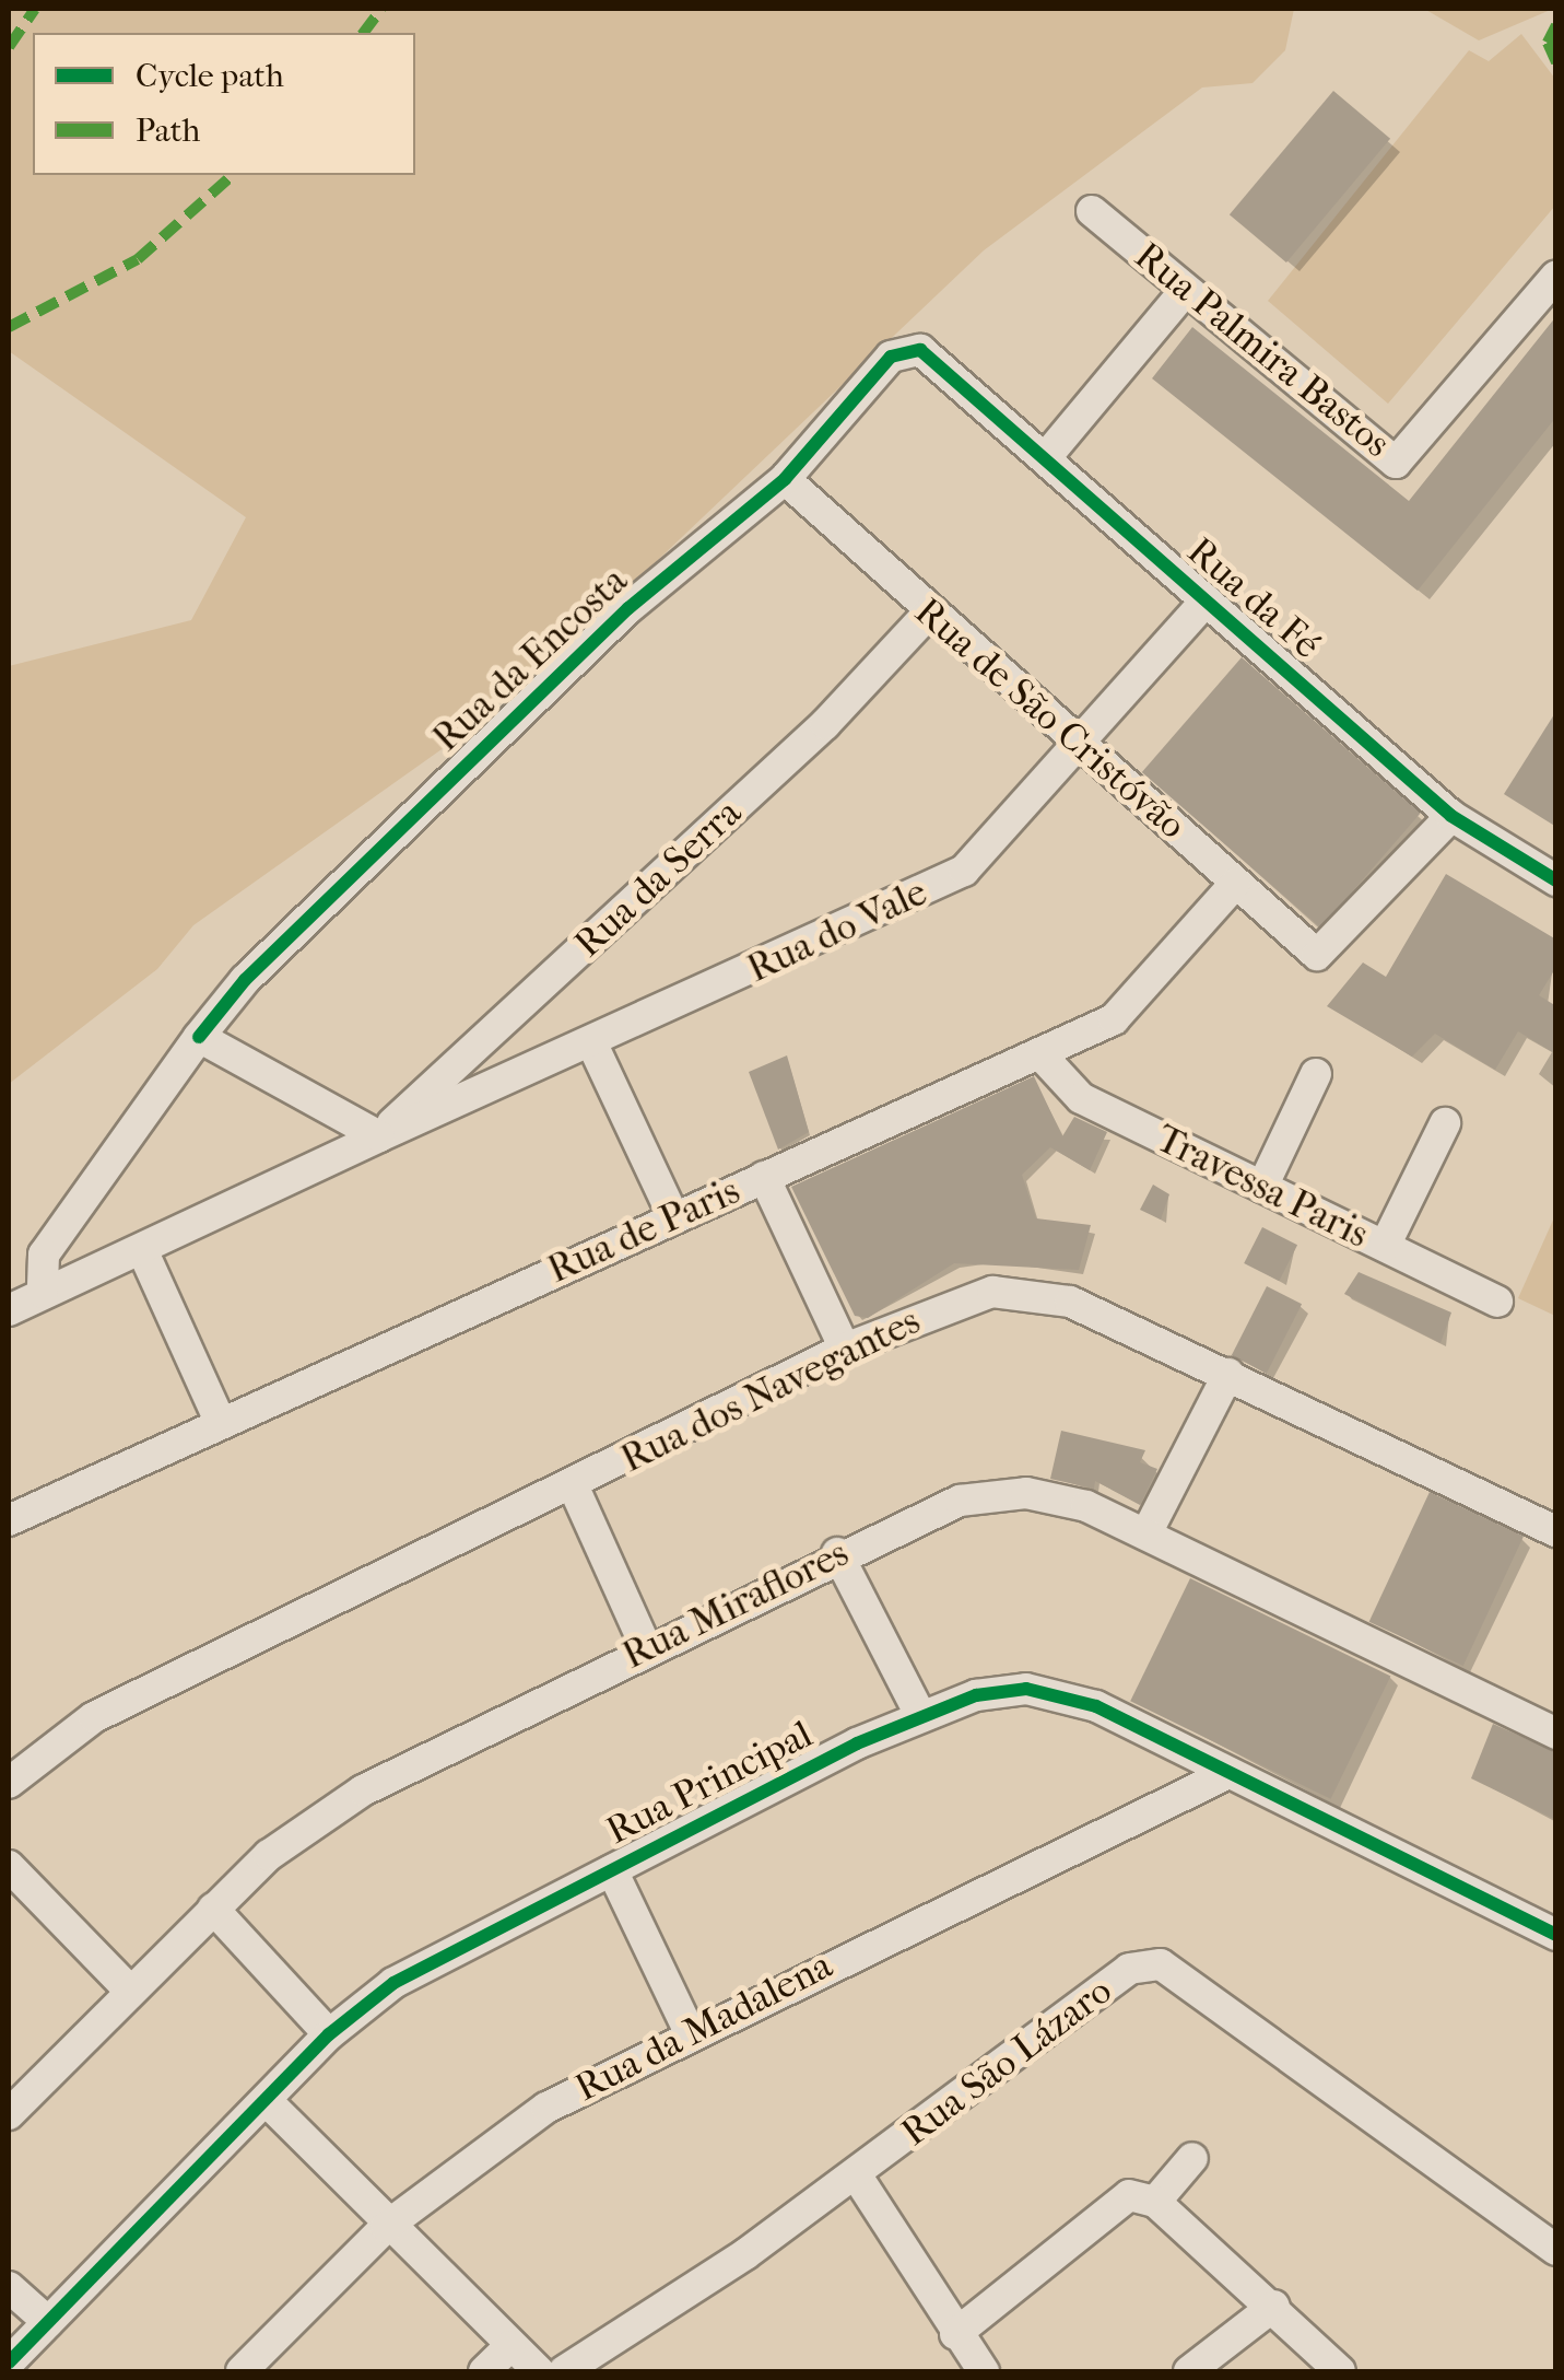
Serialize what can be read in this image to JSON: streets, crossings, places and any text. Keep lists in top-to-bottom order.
{
  "streets": {
    "street": [
      "Rua Palmira Bastos",
      "Rua da Fé",
      "Rua da Encosta",
      "Rua de São Cristóvão",
      "Rua da Serra",
      "Rua do Vale",
      "Travessa Paris",
      "Rua de Paris",
      "Rua dos Navegantes",
      "Rua Miraflores",
      "Rua Principal",
      "Rua da Madalena",
      "Rua São Lázaro"
    ]
  },
  "crossings": [
    ["Rua da Fé", "Rua da Encosta"],
    ["Rua da Fé", "Rua de São Cristóvão"],
    ["Rua da Fé", "Rua do Vale"],
    ["Rua da Encosta", "Rua de São Cristóvão"],
    ["Rua de São Cristóvão", "Rua da Serra"],
    ["Rua de São Cristóvão", "Rua do Vale"],
    ["Rua de São Cristóvão", "Rua de Paris"],
    ["Rua da Serra", "Rua do Vale"],
    ["Travessa Paris", "Rua de Paris"],
    ["Rua Principal", "Rua da Madalena"]
  ],
  "legend": ["Cycle path", "Path"]
}
